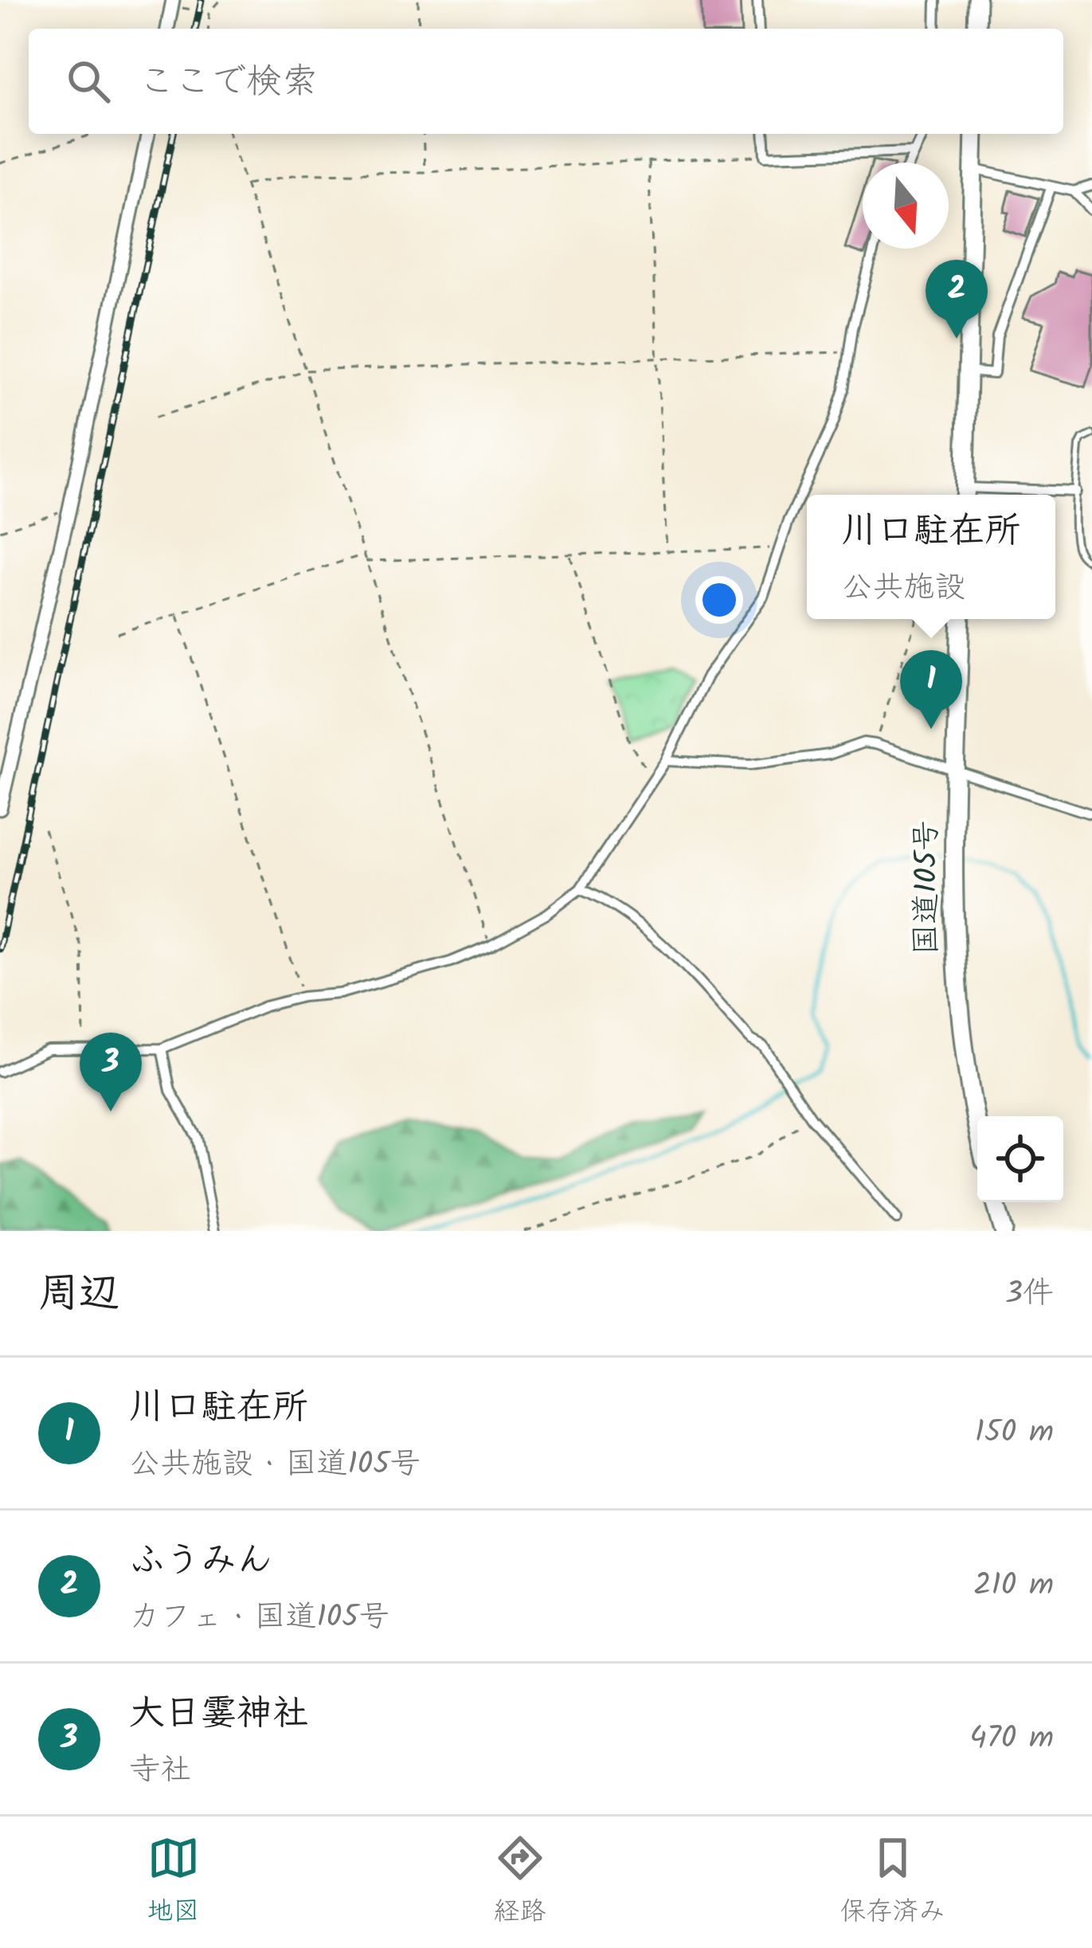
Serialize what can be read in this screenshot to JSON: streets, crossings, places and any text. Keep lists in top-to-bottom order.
{
  "streets": {
    "highway": ["国道105号"]
  },
  "north": "bottom",
  "page": {
    "search": "ここで検索",
    "pins": ["2", "1", "3"],
    "popup": ["川口駐在所", "公共施設"],
    "heading": ["周辺", "3件"],
    "list": [
      {
        "mark": "1",
        "name": "川口駐在所",
        "note": "公共施設 · 国道105号",
        "value": "150 m"
      },
      {
        "mark": "2",
        "name": "ふうみん",
        "note": "カフェ · 国道105号",
        "value": "210 m"
      },
      {
        "mark": "3",
        "name": "大日霎神社",
        "note": "寺社",
        "value": "470 m"
      }
    ],
    "nav": ["地図", "経路", "保存済み"]
  }
}
